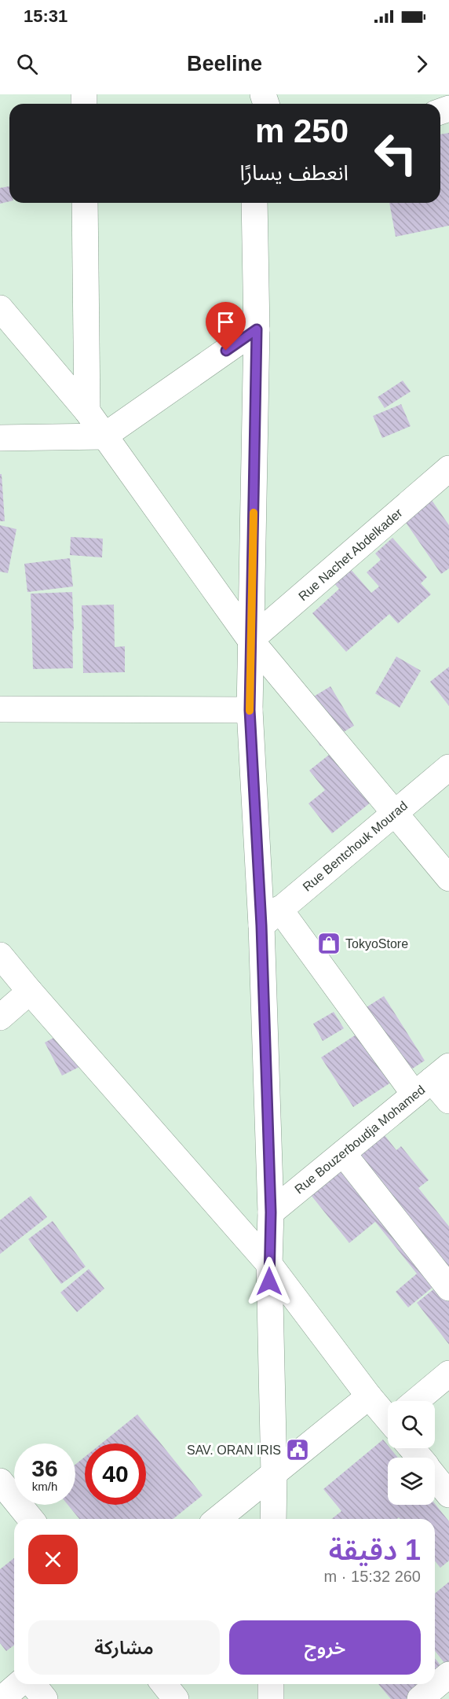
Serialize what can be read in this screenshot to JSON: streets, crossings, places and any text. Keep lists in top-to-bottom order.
{
  "streets": {
    "street": ["Rue Nachet Abdelkader", "Rue Bentchouk Mourad", "Rue Bouzerboudja Mohamed"]
  },
  "places": {
    "shop": ["TokyoStore"],
    "public building": ["SAV. ORAN IRIS"]
  },
  "page": {
    "status": "15:31",
    "header": "Beeline",
    "turn": ["250 m", "انعطف يسارًا"],
    "speed": "36 km/h",
    "limit": "40",
    "heading": ["1 دقيقة", "260 m · 15:32"],
    "buttons": ["خروج", "مشاركة"]
  }
}
